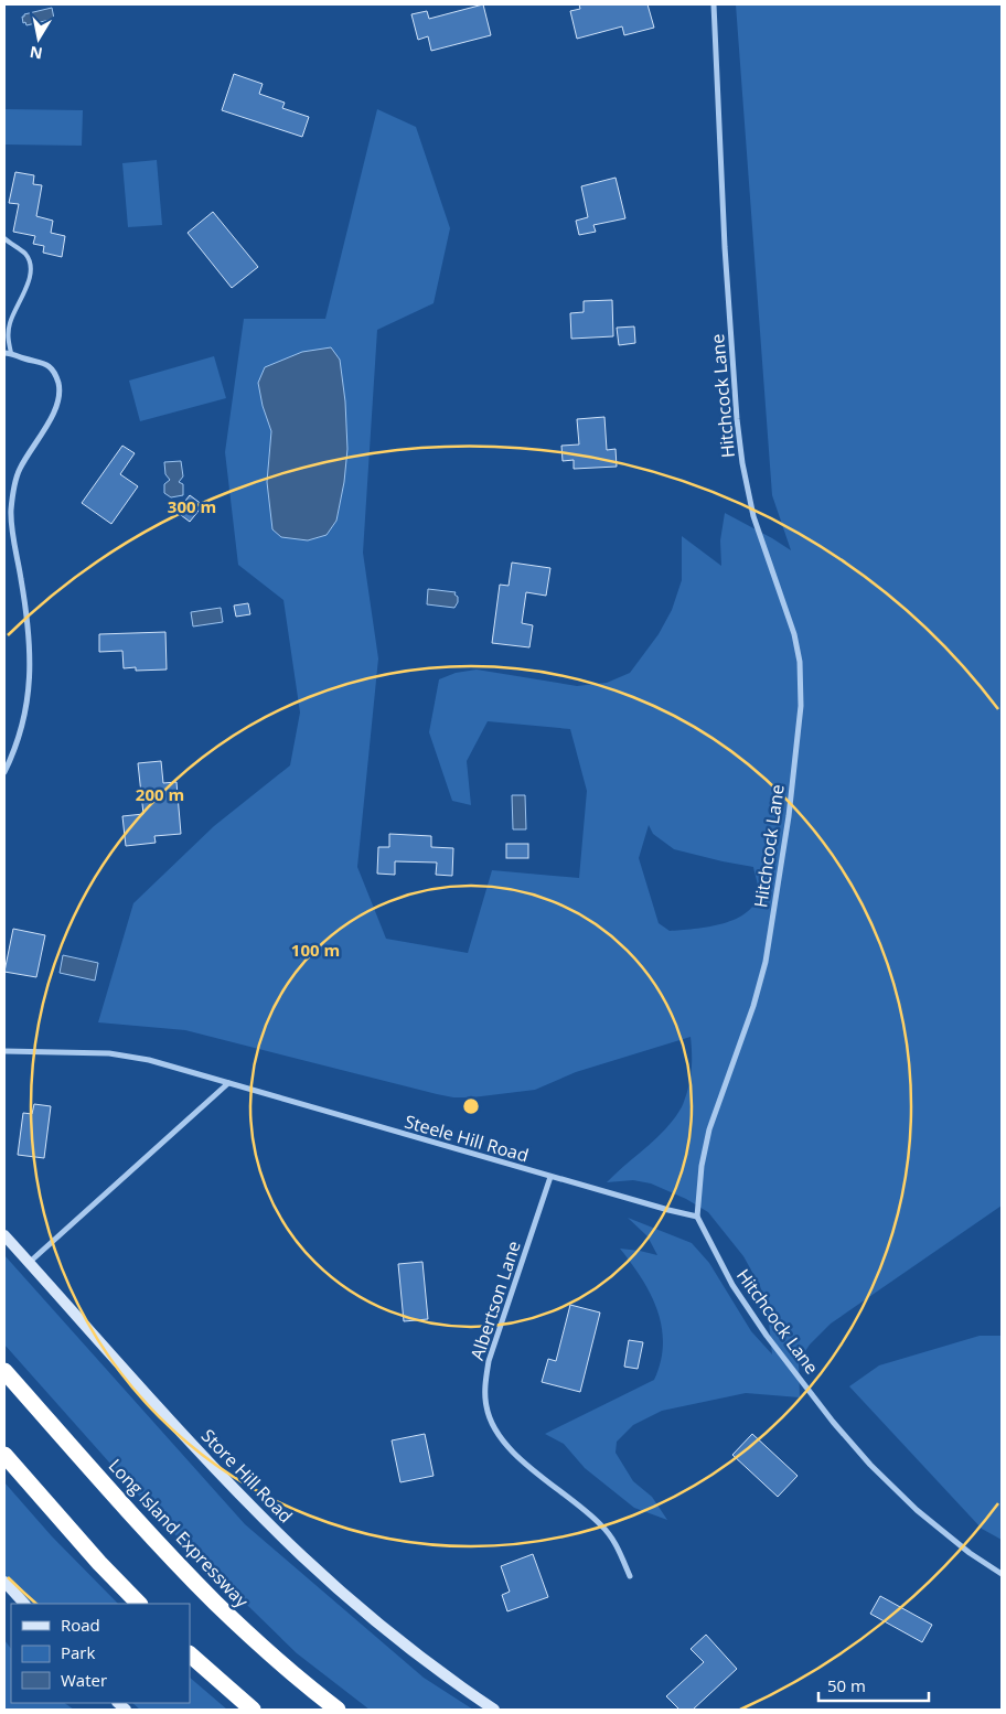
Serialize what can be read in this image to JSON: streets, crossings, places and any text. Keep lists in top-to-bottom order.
{
  "streets": {
    "highway": ["Long Island Expressway"],
    "main road": ["Store Hill Road"],
    "street": ["Hitchcock Lane", "Steele Hill Road", "Albertson Lane"]
  },
  "crossings": [
    ["Hitchcock Lane", "Steele Hill Road"],
    ["Steele Hill Road", "Albertson Lane"]
  ],
  "legend": ["Road", "Park", "Water"],
  "scale_bar": "50 m",
  "north": "bottom",
  "rings": ["300 m", "200 m", "100 m"]
}
